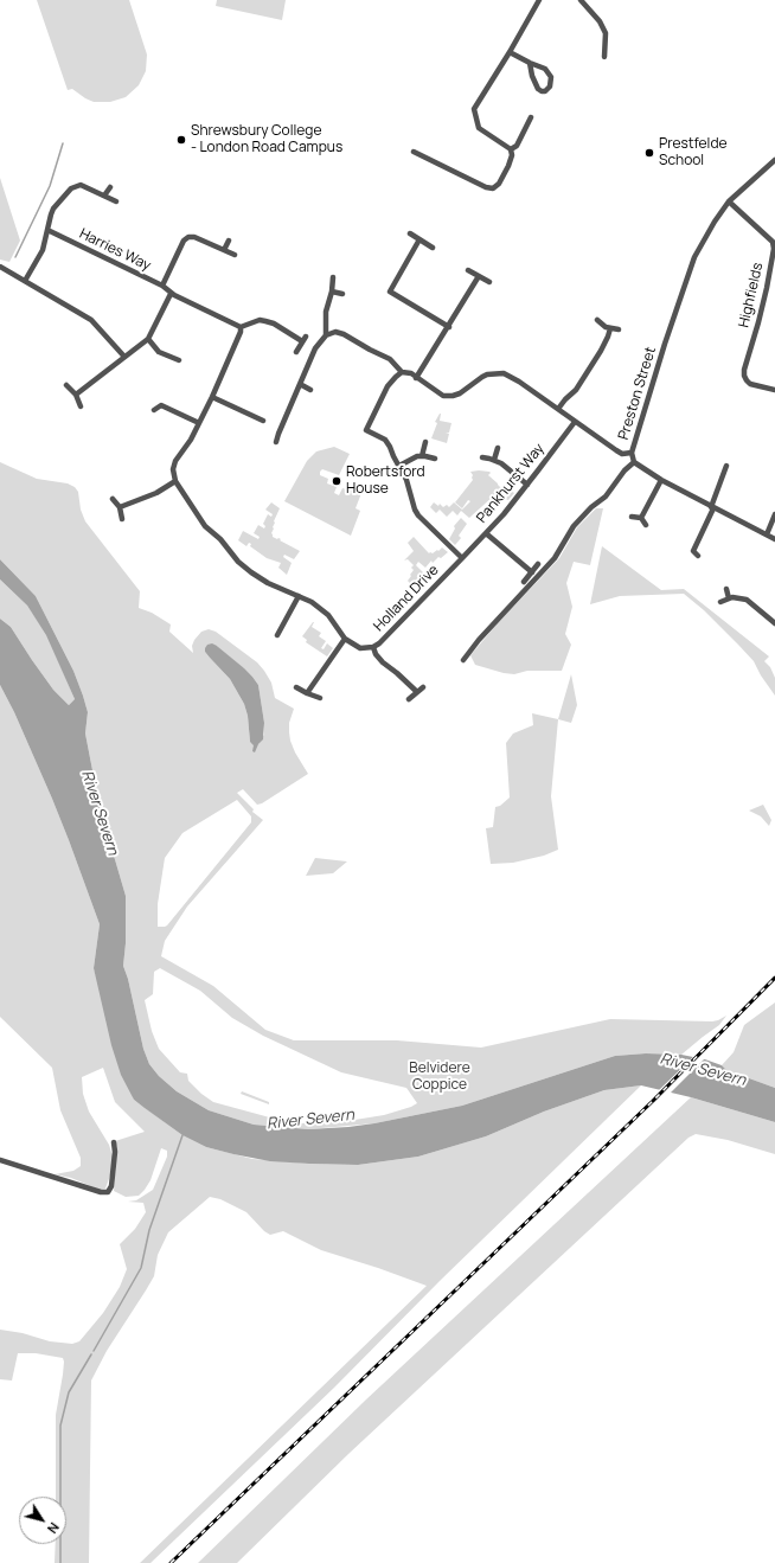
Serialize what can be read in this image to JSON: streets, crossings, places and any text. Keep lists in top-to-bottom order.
{
  "streets": {
    "street": [
      "Harries Way",
      "Highfields",
      "Preston Street",
      "Pankhurst Way",
      "Holland Drive"
    ]
  },
  "crossings": [
    ["Highfields", "Preston Street"],
    ["Pankhurst Way", "Holland Drive"]
  ],
  "water": ["River Severn"],
  "parks": ["Belvidere Coppice"],
  "places": ["Shrewsbury College - London Road Campus", "Prestfelde School", "Robertsford House"],
  "north": "bottom right"
}
